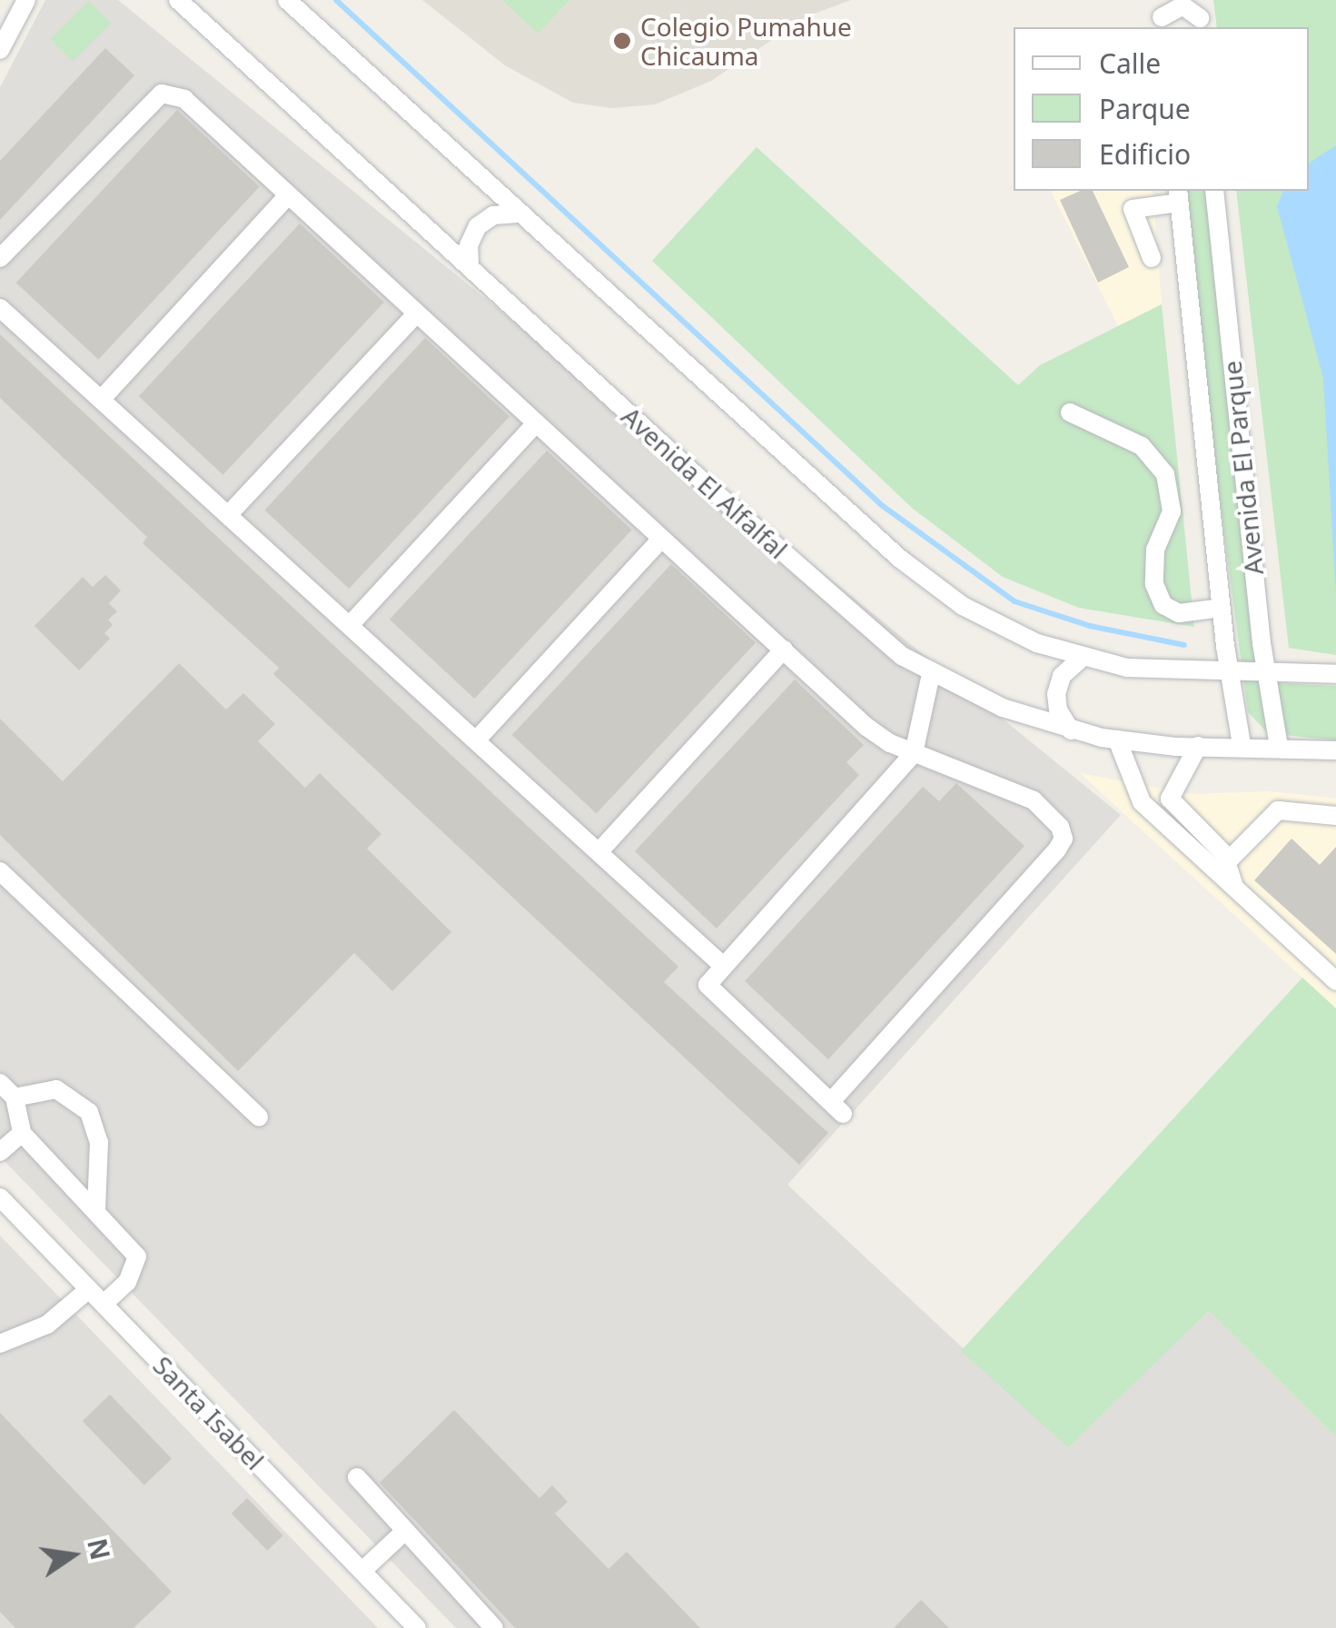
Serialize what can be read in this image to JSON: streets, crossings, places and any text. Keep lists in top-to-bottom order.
{
  "streets": {
    "street": ["Avenida El Parque", "Avenida El Alfalfal", "Santa Isabel"]
  },
  "crossings": [
    ["Avenida El Parque", "Avenida El Alfalfal"]
  ],
  "places": ["Colegio Pumahue Chicauma"],
  "legend": ["Calle", "Parque", "Edificio"],
  "north": "right"
}
